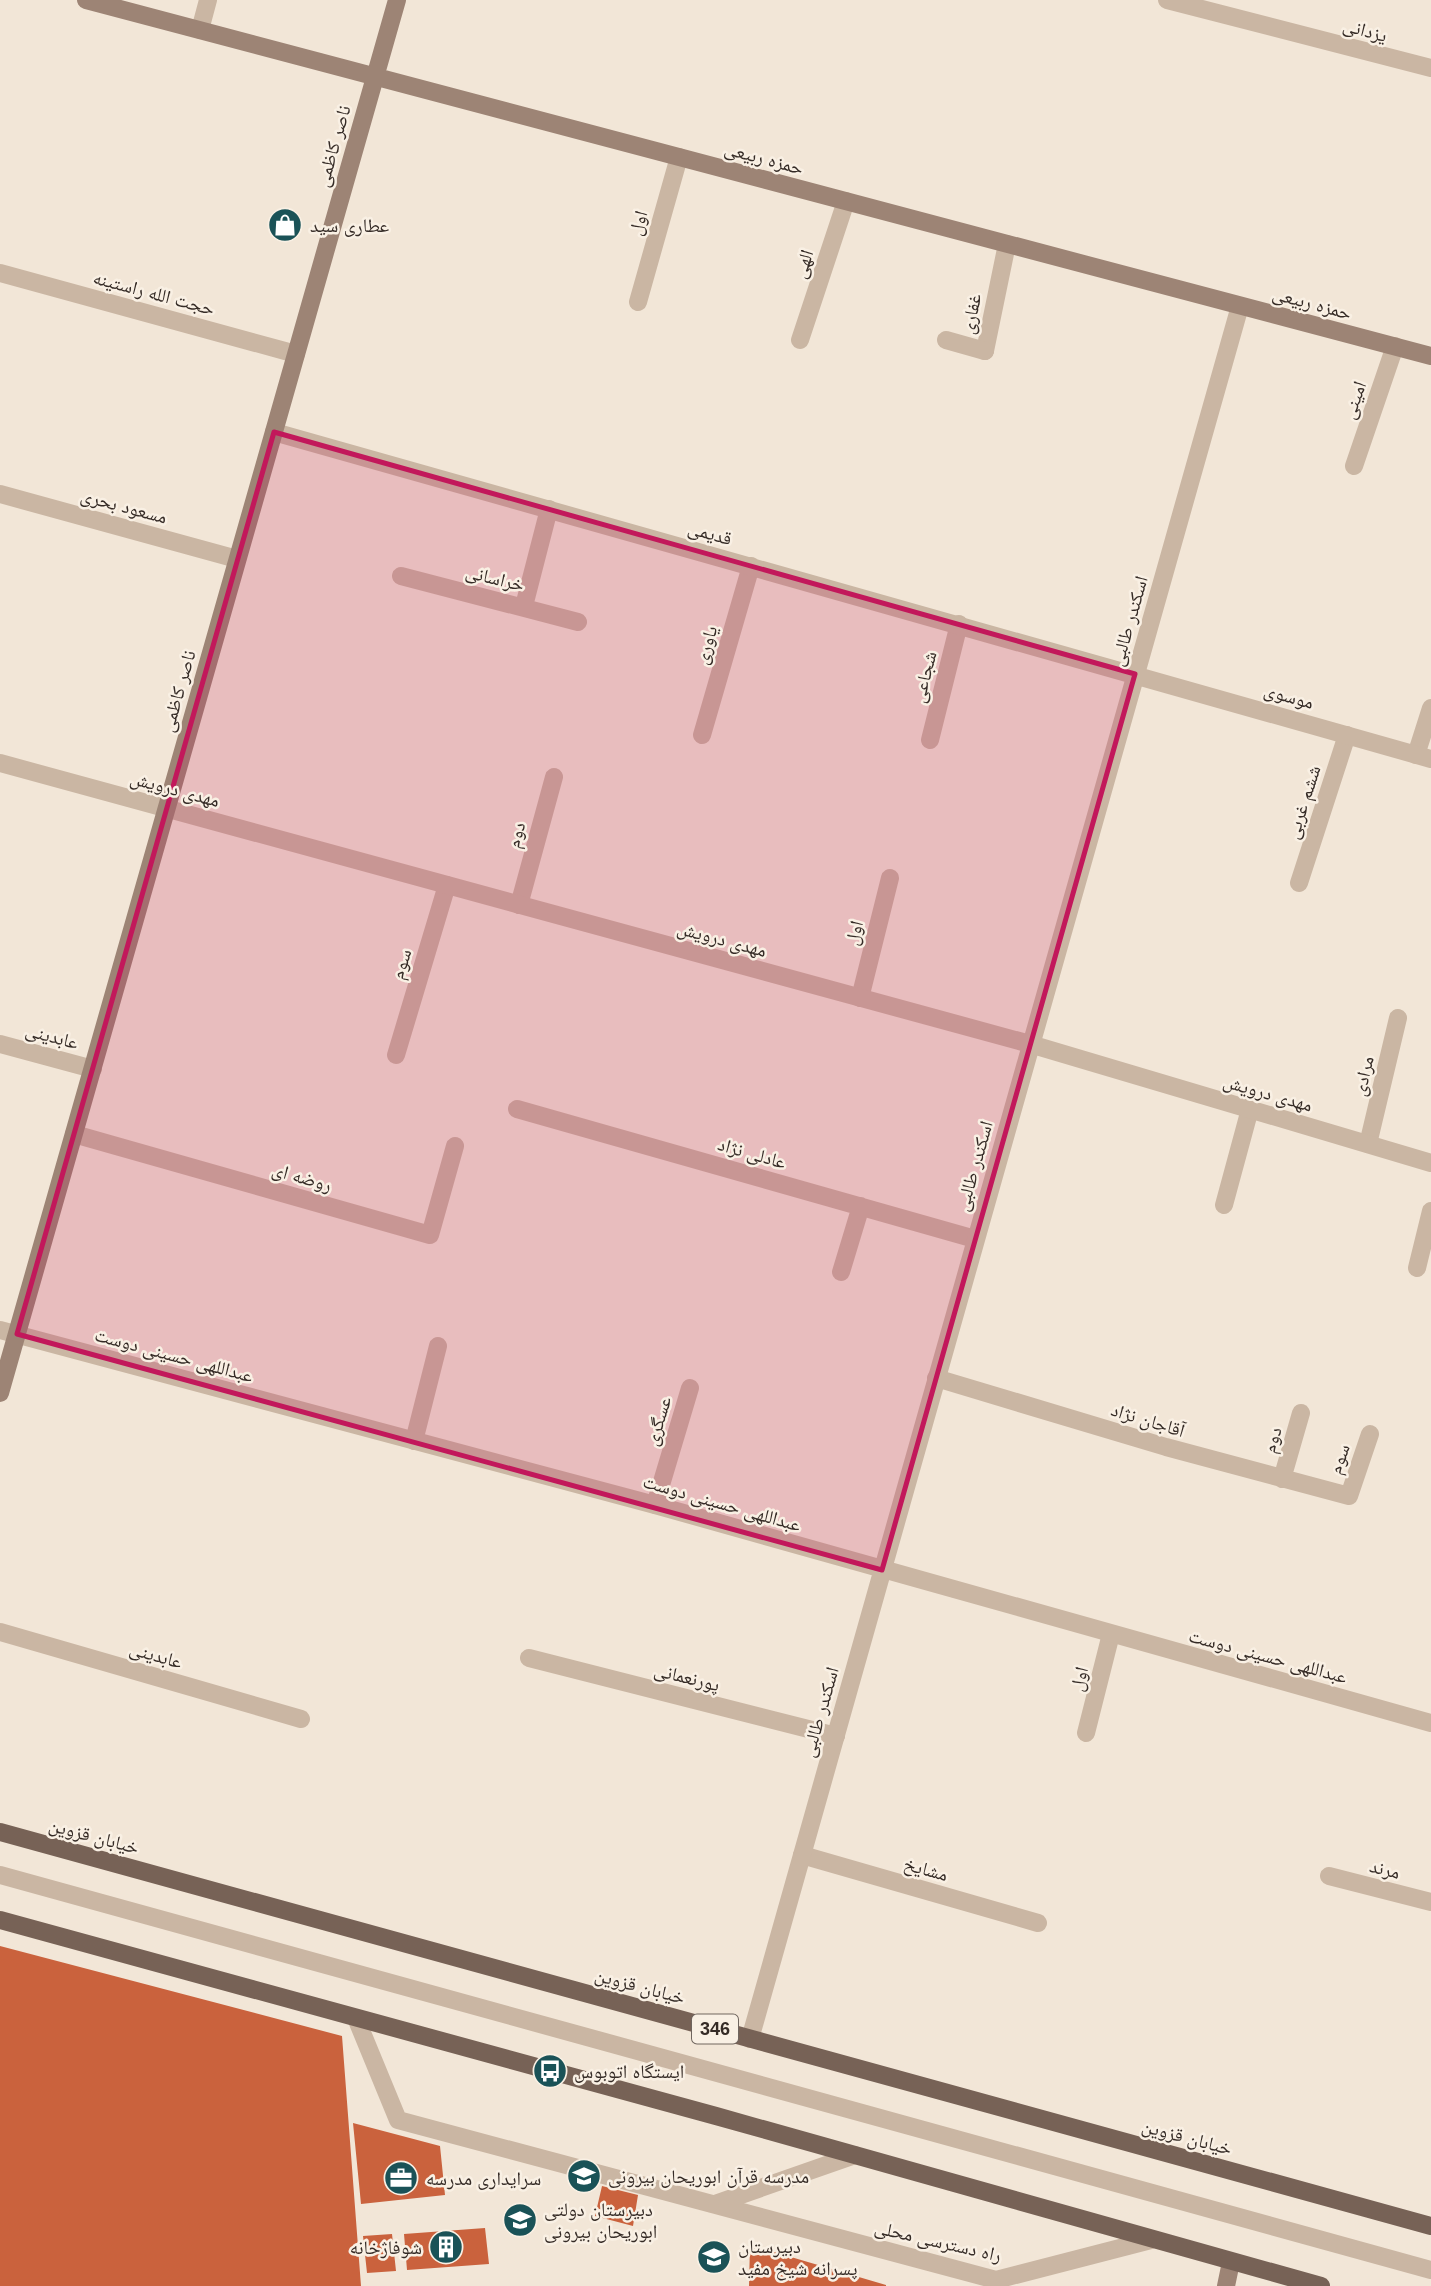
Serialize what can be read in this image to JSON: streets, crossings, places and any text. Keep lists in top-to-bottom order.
{
  "streets": {
    "main road": [
      "ناصر کاظمی",
      "حمزه ربیعی",
      "خیابان قزوین",
      "346"
    ],
    "street": [
      "یزدانی",
      "اول",
      "الهی",
      "حجت الله راستینه",
      "غفاری",
      "امینی",
      "مسعود بحری",
      "قدیمی",
      "خراسانی",
      "اسکندر طالبی",
      "یاوری",
      "شجاعی",
      "موسوی",
      "مهدی درویش",
      "ششم غربی",
      "دوم",
      "سوم",
      "عابدینی",
      "مرادی",
      "عادلی نژاد",
      "روضه ای",
      "عبداللهی حسینی دوست",
      "آقاجان نژاد",
      "عسگری",
      "پورنعمانی",
      "مشایخ",
      "مرند",
      "راه دسترسی محلی"
    ]
  },
  "crossings": [
    ["ناصر کاظمی", "حمزه ربیعی"],
    ["ناصر کاظمی", "حجت الله راستینه"],
    ["ناصر کاظمی", "مسعود بحری"],
    ["ناصر کاظمی", "قدیمی"],
    ["ناصر کاظمی", "مهدی درویش"],
    ["ناصر کاظمی", "عابدینی"],
    ["ناصر کاظمی", "روضه ای"],
    ["ناصر کاظمی", "عبداللهی حسینی دوست"],
    ["حمزه ربیعی", "اول"],
    ["حمزه ربیعی", "الهی"],
    ["حمزه ربیعی", "غفاری"],
    ["حمزه ربیعی", "امینی"],
    ["حمزه ربیعی", "اسکندر طالبی"],
    ["اول", "مهدی درویش"],
    ["اول", "عبداللهی حسینی دوست"],
    ["قدیمی", "اسکندر طالبی"],
    ["قدیمی", "یاوری"],
    ["قدیمی", "شجاعی"],
    ["قدیمی", "موسوی"],
    ["اسکندر طالبی", "موسوی"],
    ["اسکندر طالبی", "مهدی درویش"],
    ["اسکندر طالبی", "عادلی نژاد"],
    ["اسکندر طالبی", "عبداللهی حسینی دوست"],
    ["اسکندر طالبی", "آقاجان نژاد"],
    ["اسکندر طالبی", "پورنعمانی"],
    ["اسکندر طالبی", "خیابان قزوین"],
    ["اسکندر طالبی", "مشایخ"],
    ["موسوی", "ششم غربی"],
    ["مهدی درویش", "دوم"],
    ["مهدی درویش", "سوم"],
    ["مهدی درویش", "مرادی"],
    ["دوم", "آقاجان نژاد"],
    ["سوم", "آقاجان نژاد"],
    ["عبداللهی حسینی دوست", "عسگری"]
  ],
  "places": {
    "shop": ["عطاری سید"],
    "bus stop": ["ایستگاه اتوبوس"],
    "school or university": ["مدرسه قرآن ابوریحان بیرونی", "دبیرستان دولتی ابوریحان بیرونی", "دبیرستان پسرانه شیخ مفید"],
    "office": ["سرایداری مدرسه"],
    "building": ["شوفاژخانه"]
  }
}
